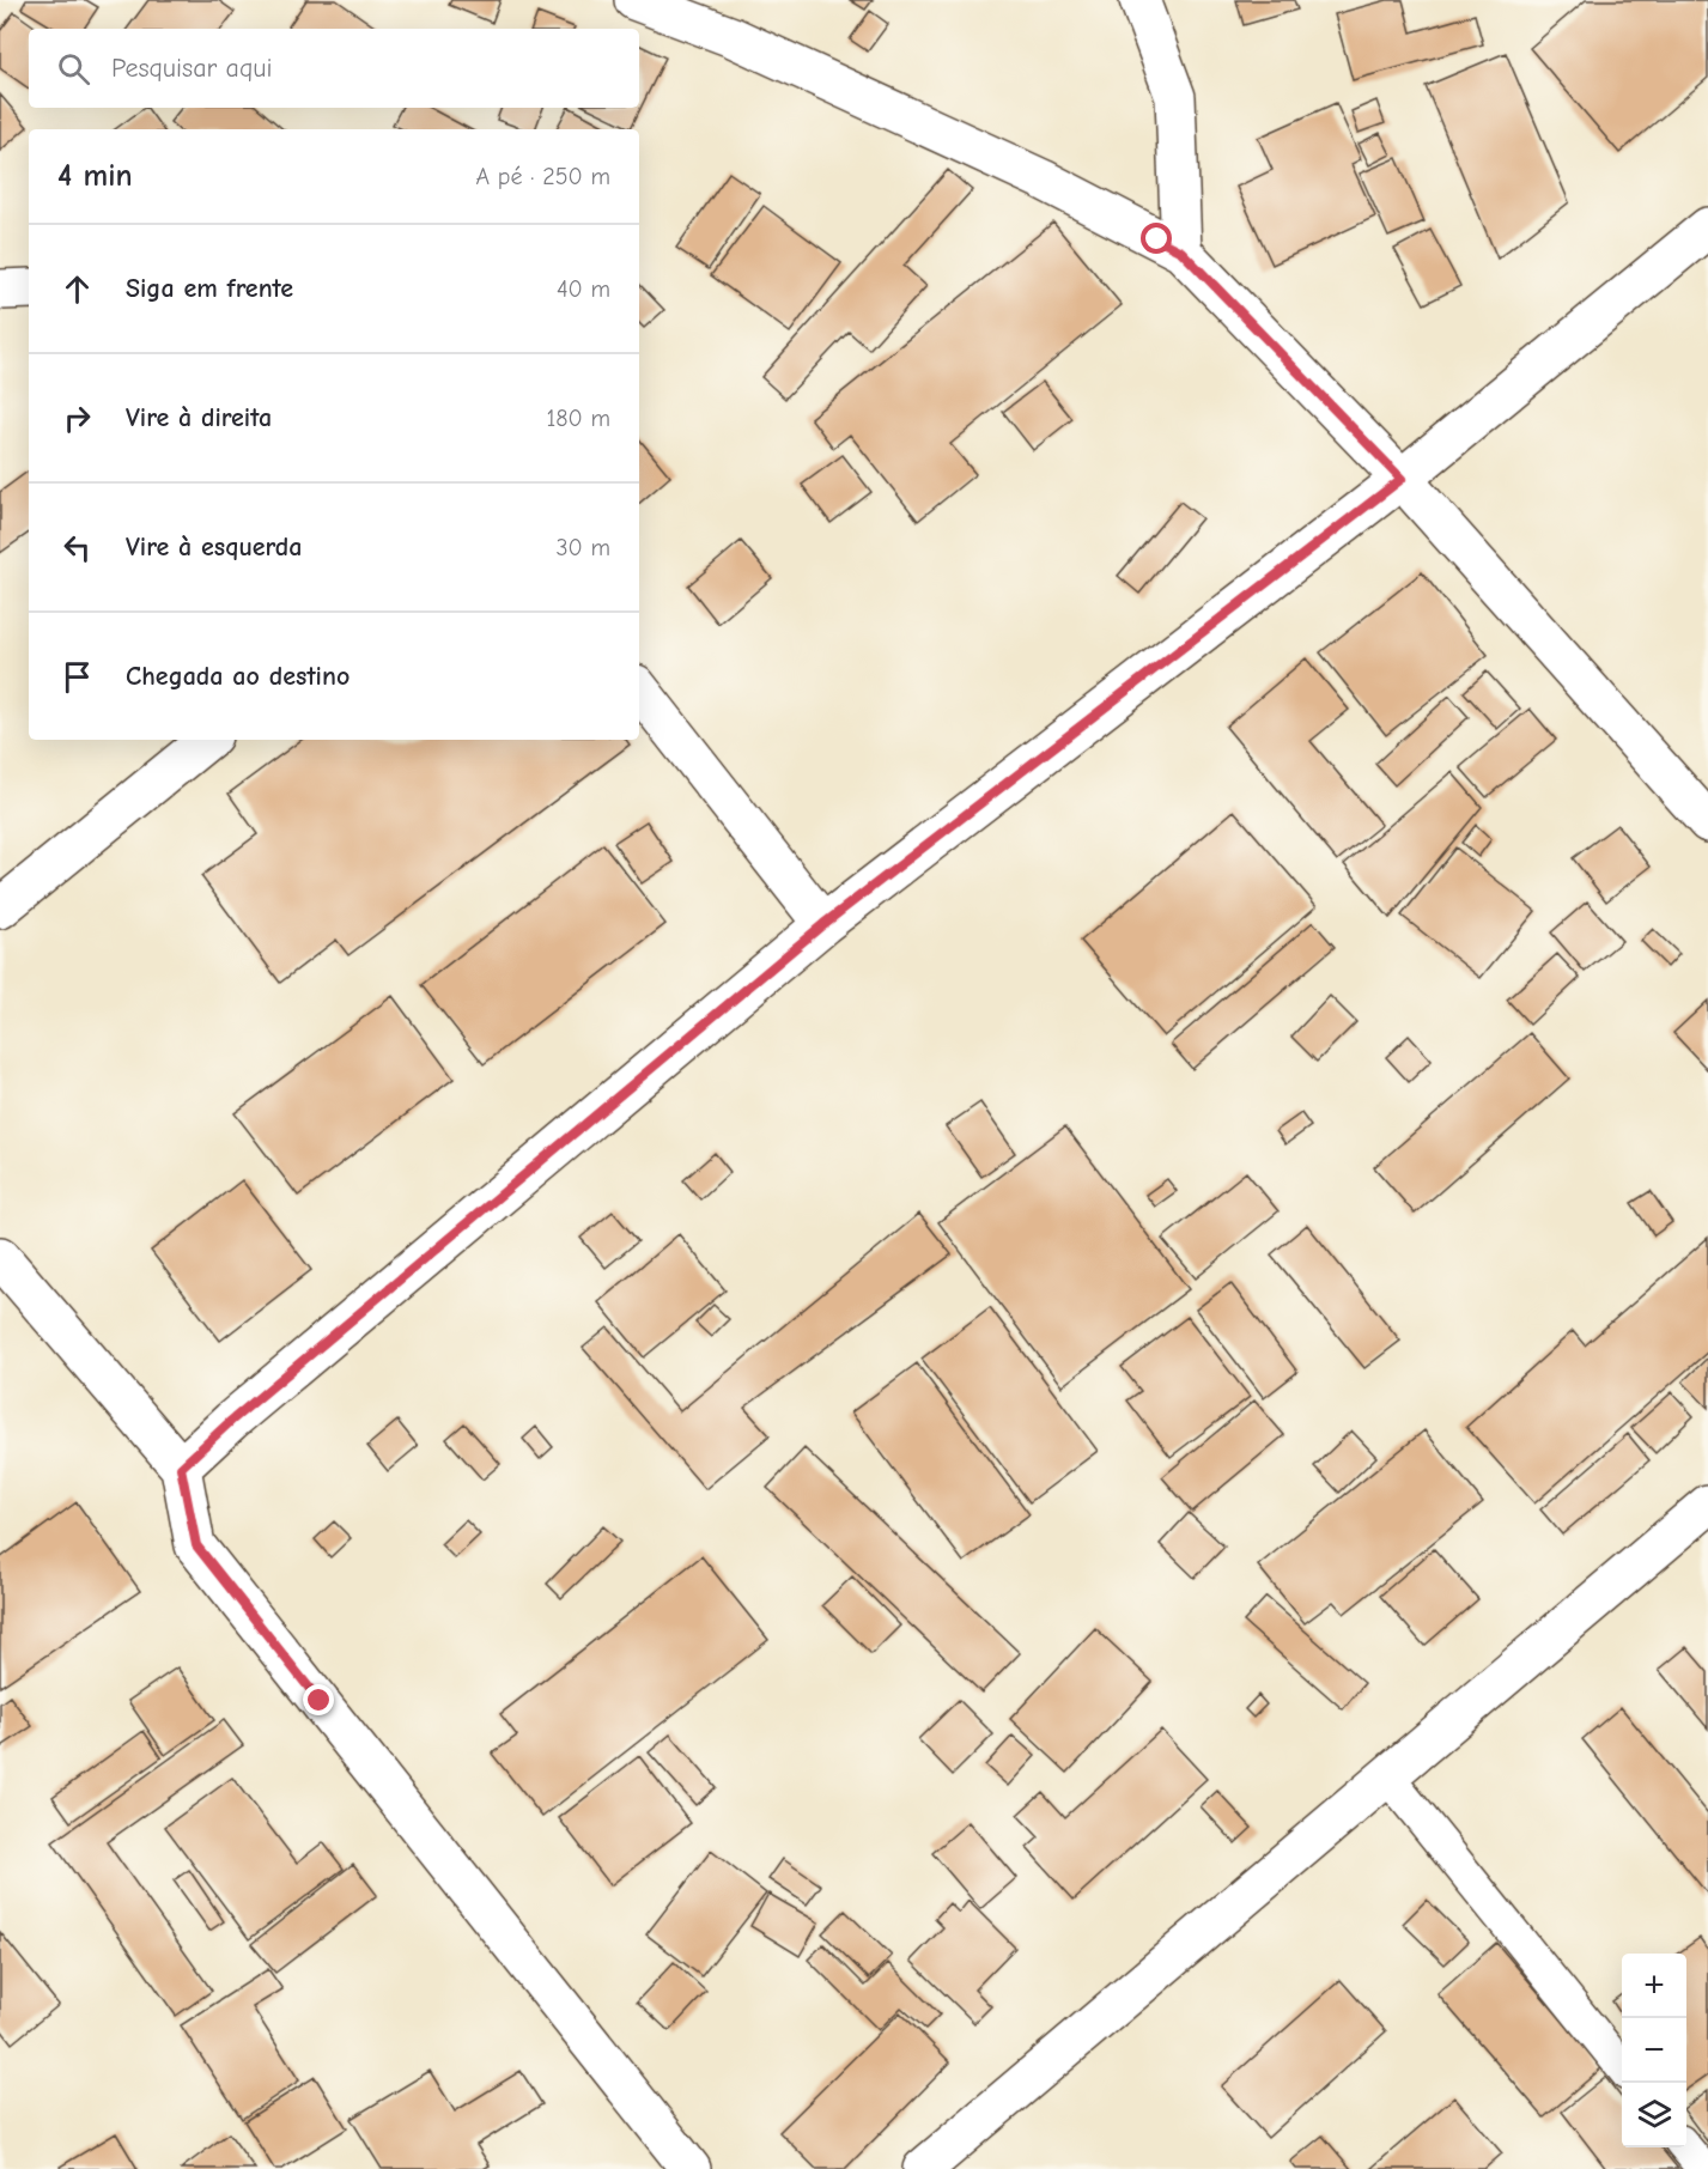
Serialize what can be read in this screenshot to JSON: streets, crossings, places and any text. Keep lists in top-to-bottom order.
{
  "page": {
    "search": "Pesquisar aqui",
    "heading": ["4 min", "A pé · 250 m"],
    "list": [
      ["Siga em frente", "40 m"],
      ["Vire à direita", "180 m"],
      ["Vire à esquerda", "30 m"],
      "Chegada ao destino"
    ],
    "map_buttons": ["+", "−"]
  }
}
